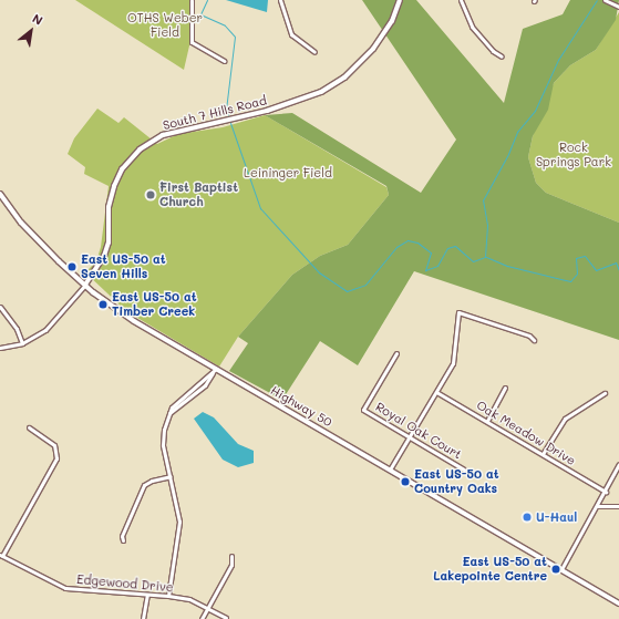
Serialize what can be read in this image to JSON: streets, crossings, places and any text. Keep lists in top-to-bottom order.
{
  "streets": {
    "main road": ["South 7 Hills Road", "Highway 50"],
    "street": ["Royal Oak Court", "Oak Meadow Drive", "Edgewood Drive"]
  },
  "crossings": [
    ["South 7 Hills Road", "Highway 50"]
  ],
  "parks": ["OTHS Weber Field", "Rock Springs Park", "Leininger Field"],
  "places": [
    "First Baptist Church",
    "East US-50 at Seven Hills",
    "East US-50 at Timber Creek",
    "East US-50 at Country Oaks",
    "U-Haul",
    "East US-50 at Lakepointe Centre"
  ],
  "north": "top right"
}
